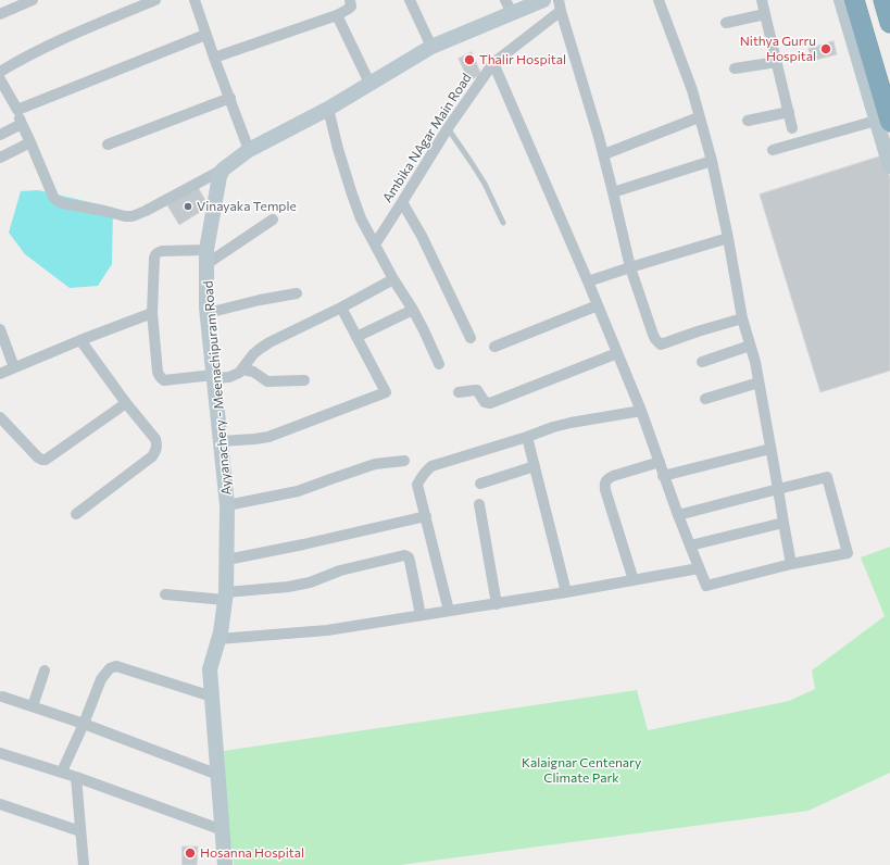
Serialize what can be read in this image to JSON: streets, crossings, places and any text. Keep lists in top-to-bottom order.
{
  "streets": {
    "street": ["Ambika NAgar Main Road", "Ayyanachery - Meenachipuram Road"]
  },
  "parks": ["Kalaignar Centenary Climate Park"],
  "places": [
    "Nithya Gurru Hospital",
    "Thalir Hospital",
    "Vinayaka Temple",
    "Hosanna Hospital"
  ]
}
